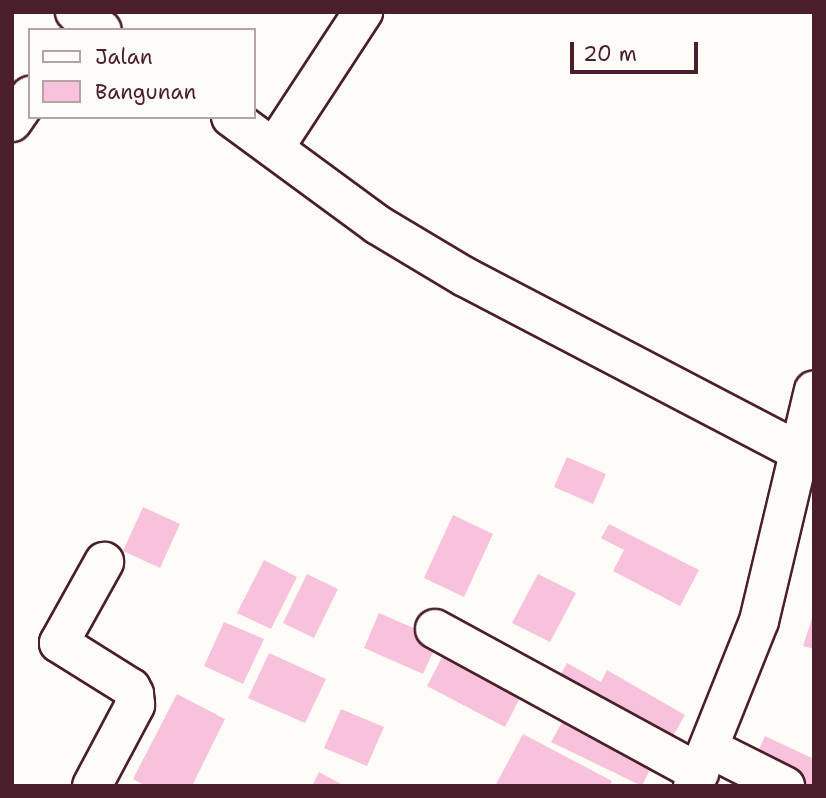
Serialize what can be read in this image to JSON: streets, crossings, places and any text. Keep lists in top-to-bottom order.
{
  "legend": ["Jalan", "Bangunan"],
  "scale_bar": "20 m"
}
